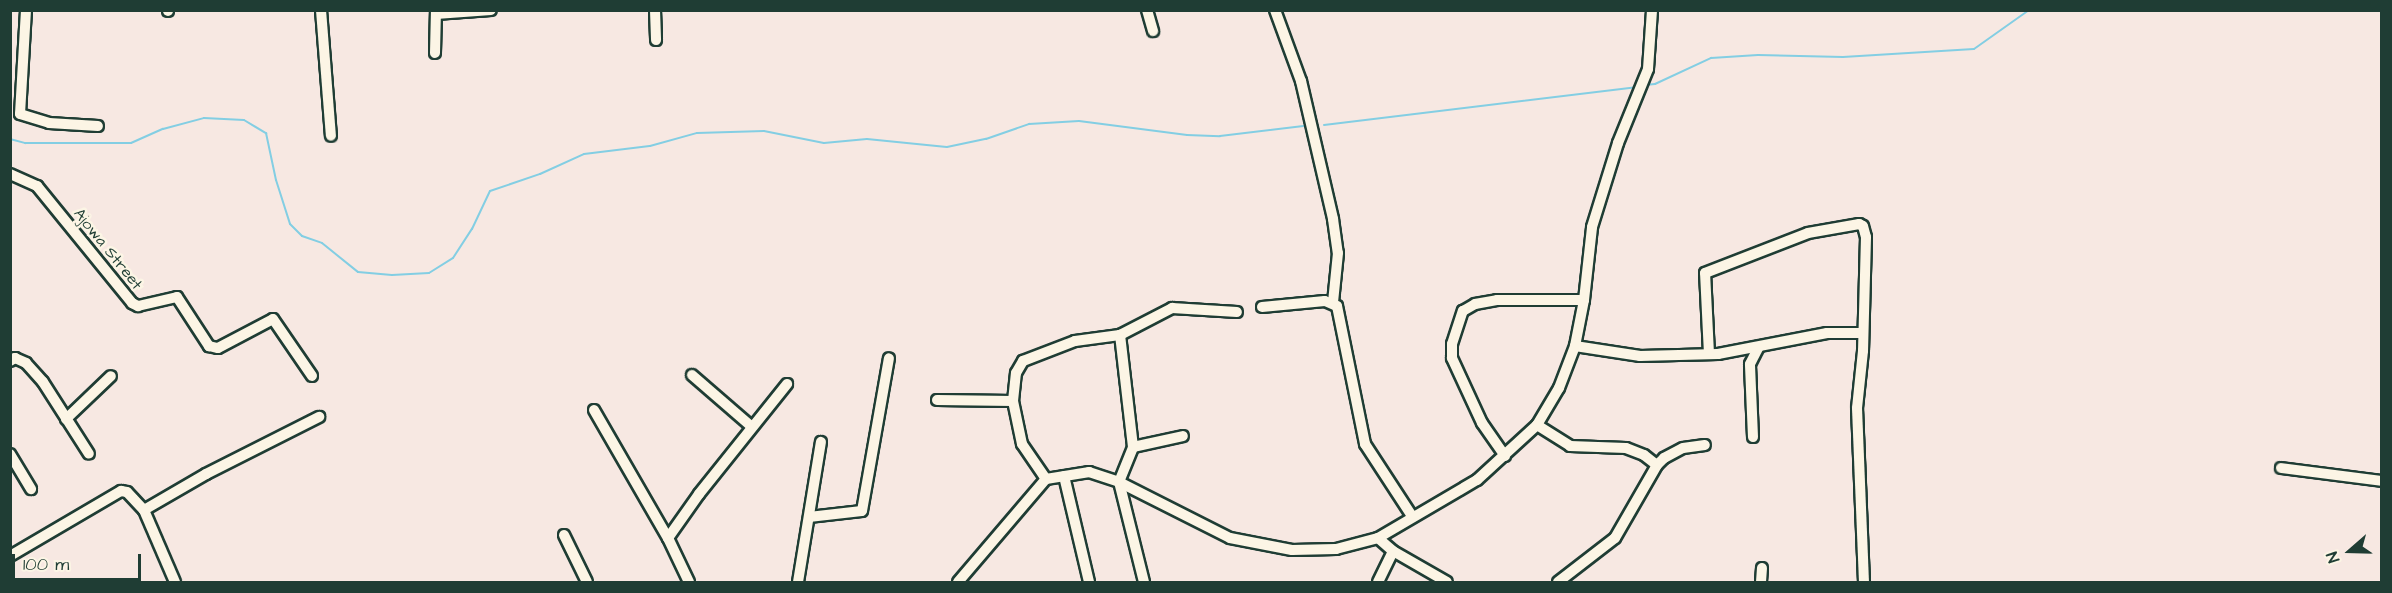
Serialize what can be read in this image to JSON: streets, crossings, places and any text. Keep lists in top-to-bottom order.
{
  "streets": {
    "street": ["Ajowa Street"]
  },
  "scale_bar": "100 m",
  "north": "left"
}
